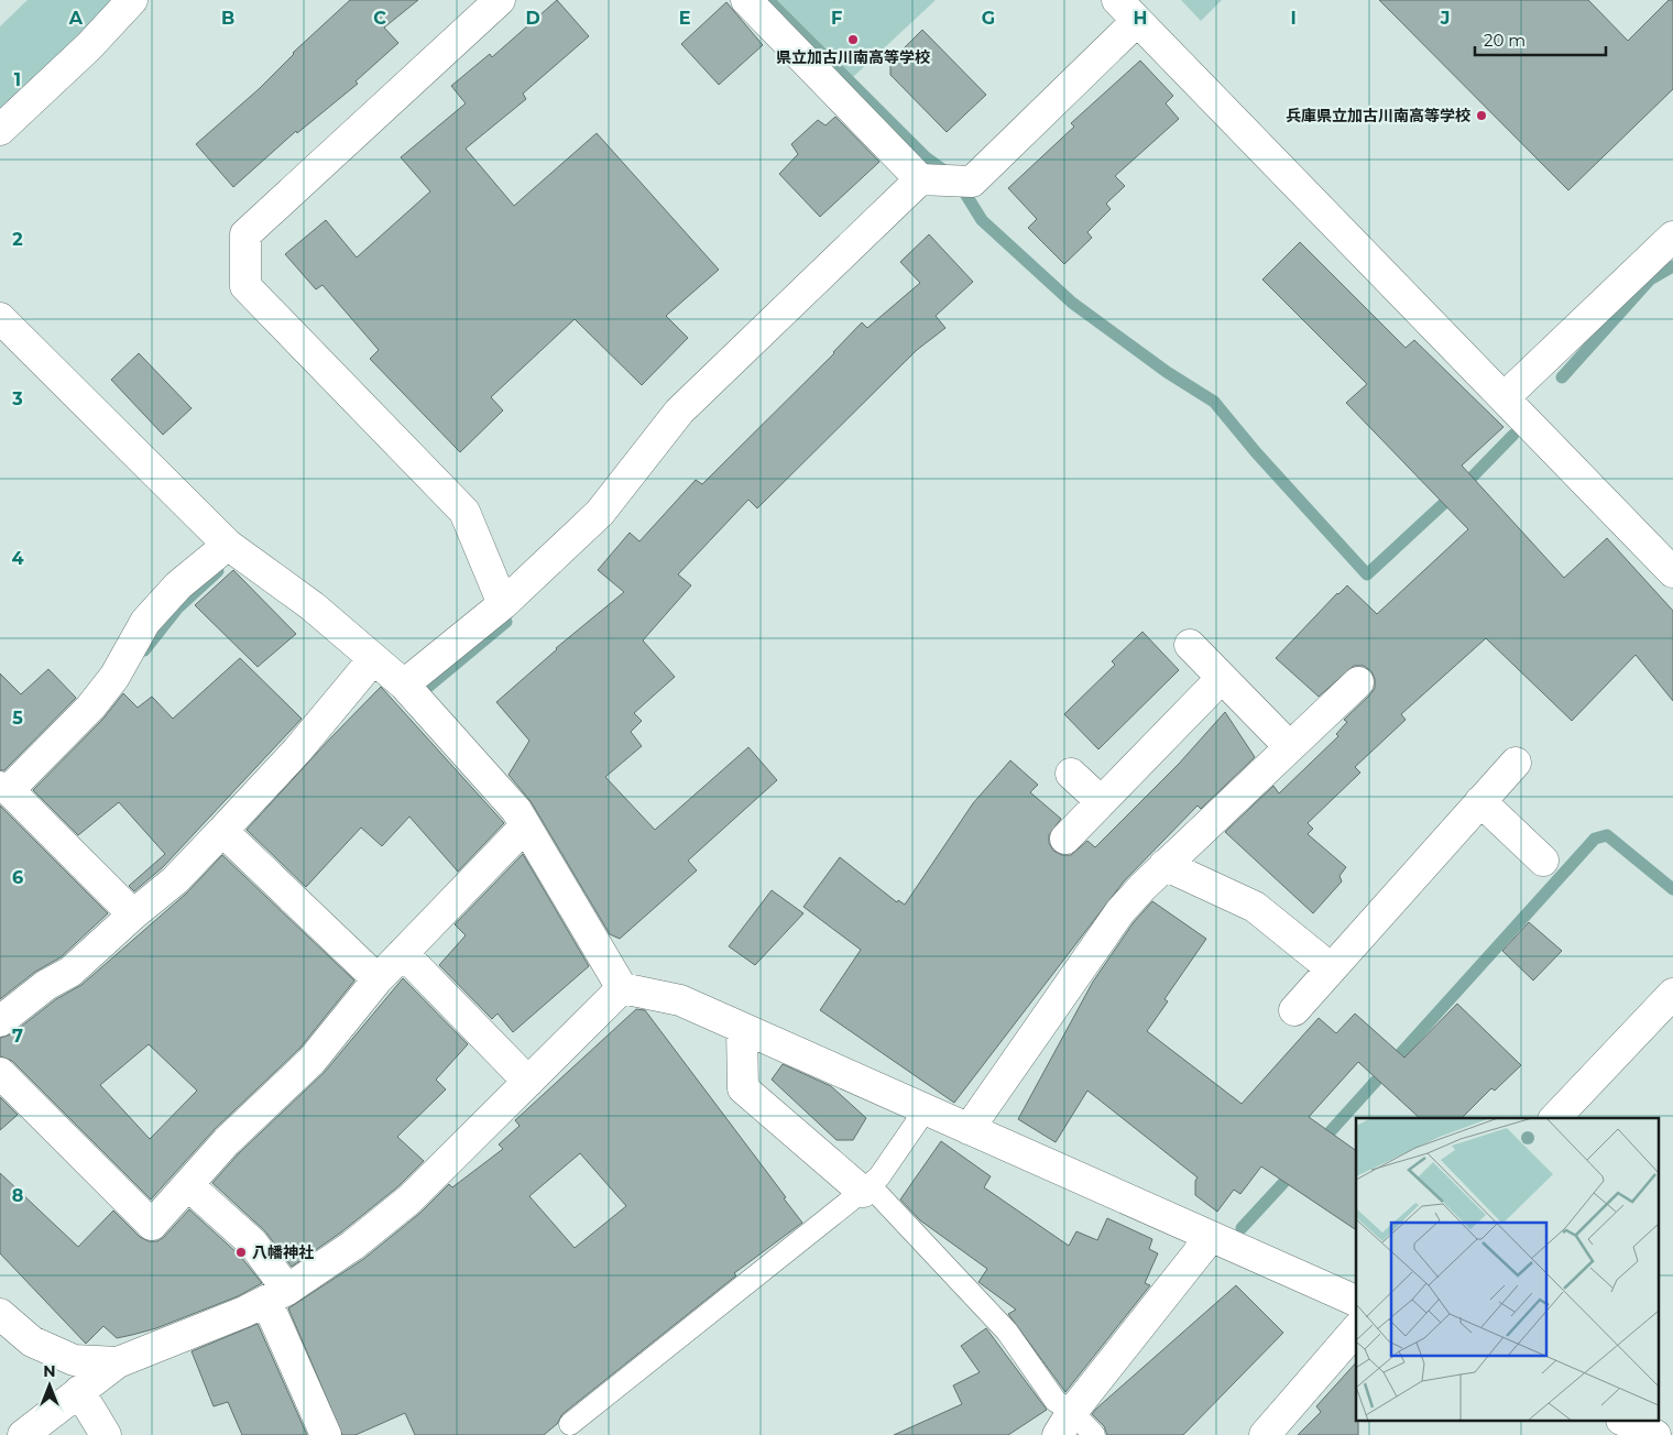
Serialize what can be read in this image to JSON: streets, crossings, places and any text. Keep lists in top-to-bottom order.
{
  "places": ["県立加古川南高等学校", "兵庫県立加古川南高等学校", "八幡神社"],
  "scale_bar": "20 m",
  "north": "top",
  "grid": {
    "columns": [
      "A",
      "B",
      "C",
      "D",
      "E",
      "F",
      "G",
      "H",
      "I",
      "J"
    ],
    "rows": [
      "1",
      "2",
      "3",
      "4",
      "5",
      "6",
      "7",
      "8"
    ]
  }
}
